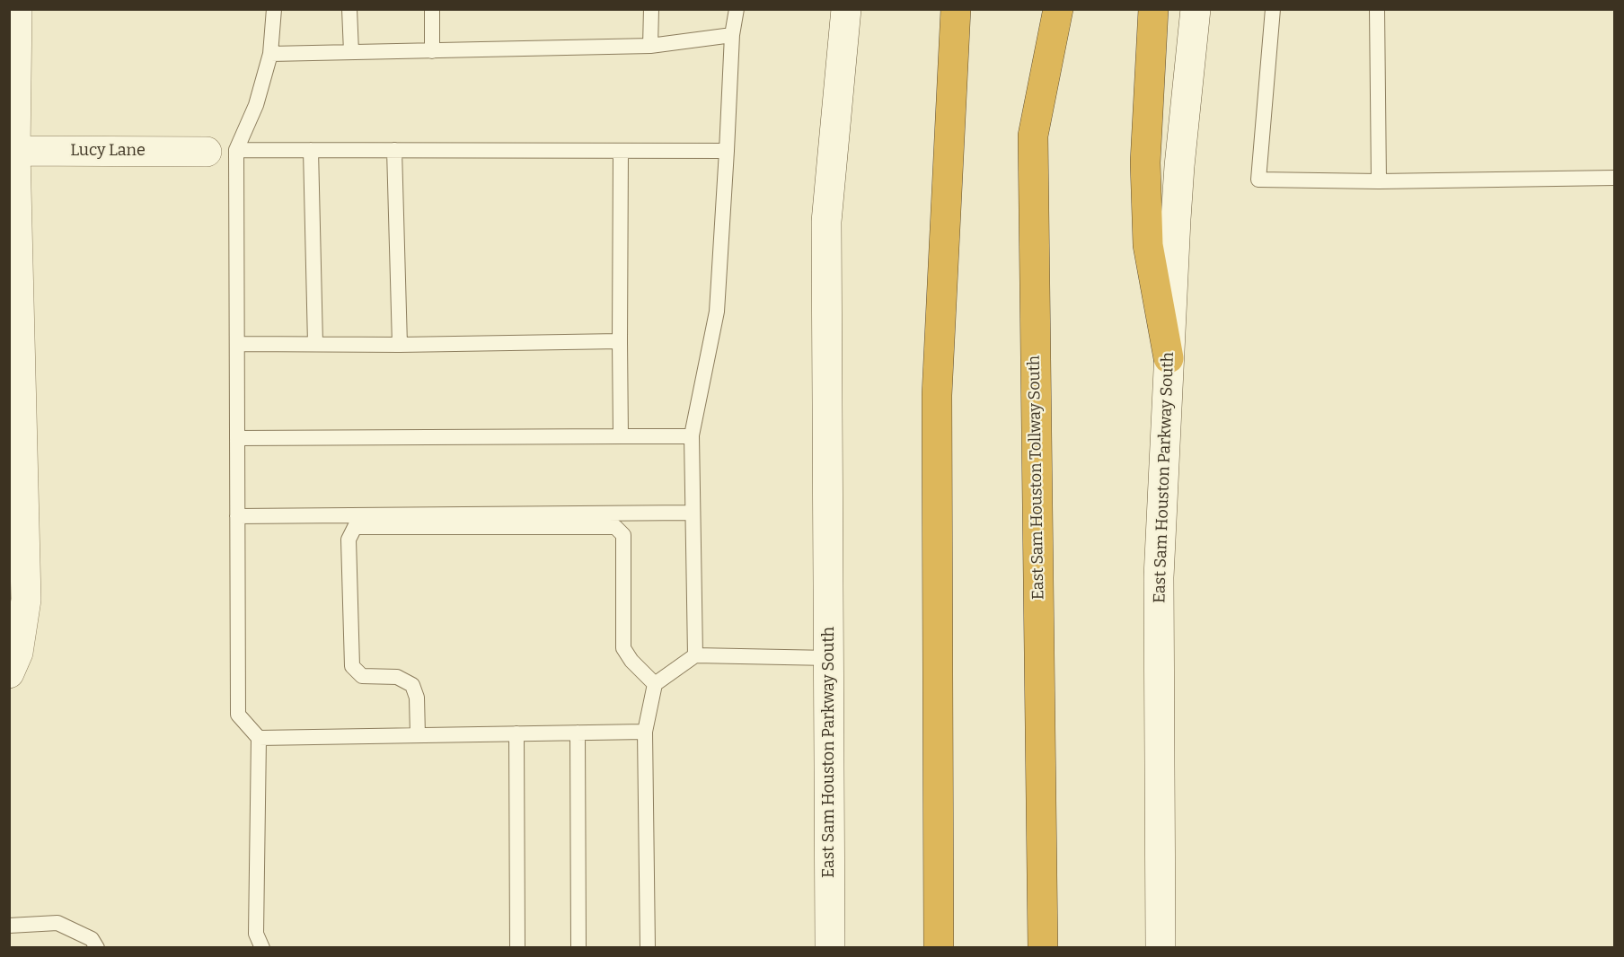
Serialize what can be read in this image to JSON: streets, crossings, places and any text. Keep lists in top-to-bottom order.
{
  "streets": {
    "highway": ["East Sam Houston Tollway South"],
    "main road": ["Lucy Lane", "East Sam Houston Parkway South"]
  }
}
